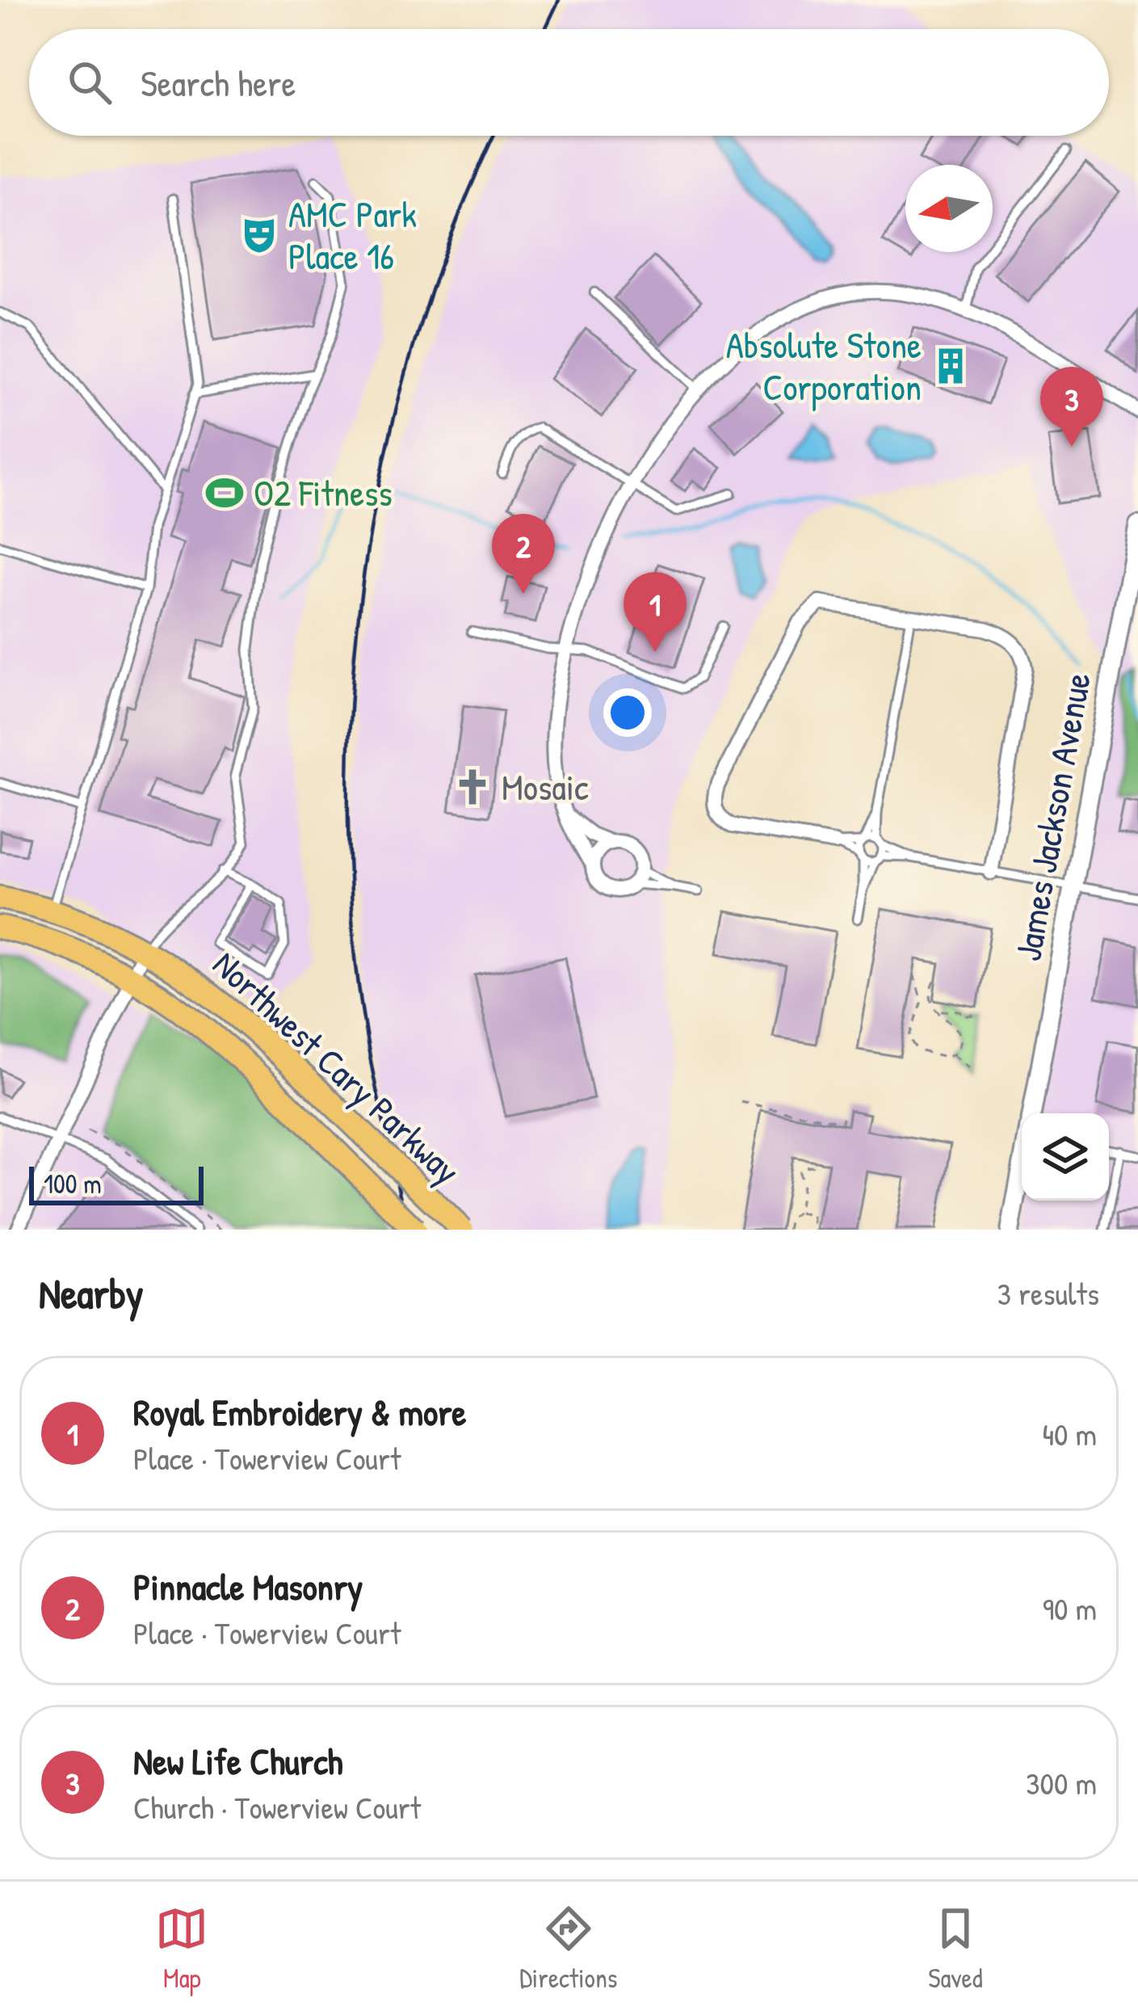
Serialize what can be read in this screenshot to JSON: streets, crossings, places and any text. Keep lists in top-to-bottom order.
{
  "streets": {
    "main road": ["Northwest Cary Parkway"],
    "street": ["James Jackson Avenue"]
  },
  "places": {
    "theatre": ["AMC Park Place 16"],
    "building": ["Absolute Stone Corporation"],
    "sports": ["O2 Fitness"],
    "church": ["Mosaic"]
  },
  "scale_bar": "100 m",
  "north": "left",
  "page": {
    "search": "Search here",
    "pins": ["3", "2", "1"],
    "scale": "100 m",
    "heading": ["Nearby", "3 results"],
    "list": [
      {
        "mark": "1",
        "name": "Royal Embroidery & more",
        "note": "Place · Towerview Court",
        "value": "40 m"
      },
      {
        "mark": "2",
        "name": "Pinnacle Masonry",
        "note": "Place · Towerview Court",
        "value": "90 m"
      },
      {
        "mark": "3",
        "name": "New Life Church",
        "note": "Church · Towerview Court",
        "value": "300 m"
      }
    ],
    "nav": ["Map", "Directions", "Saved"]
  }
}
